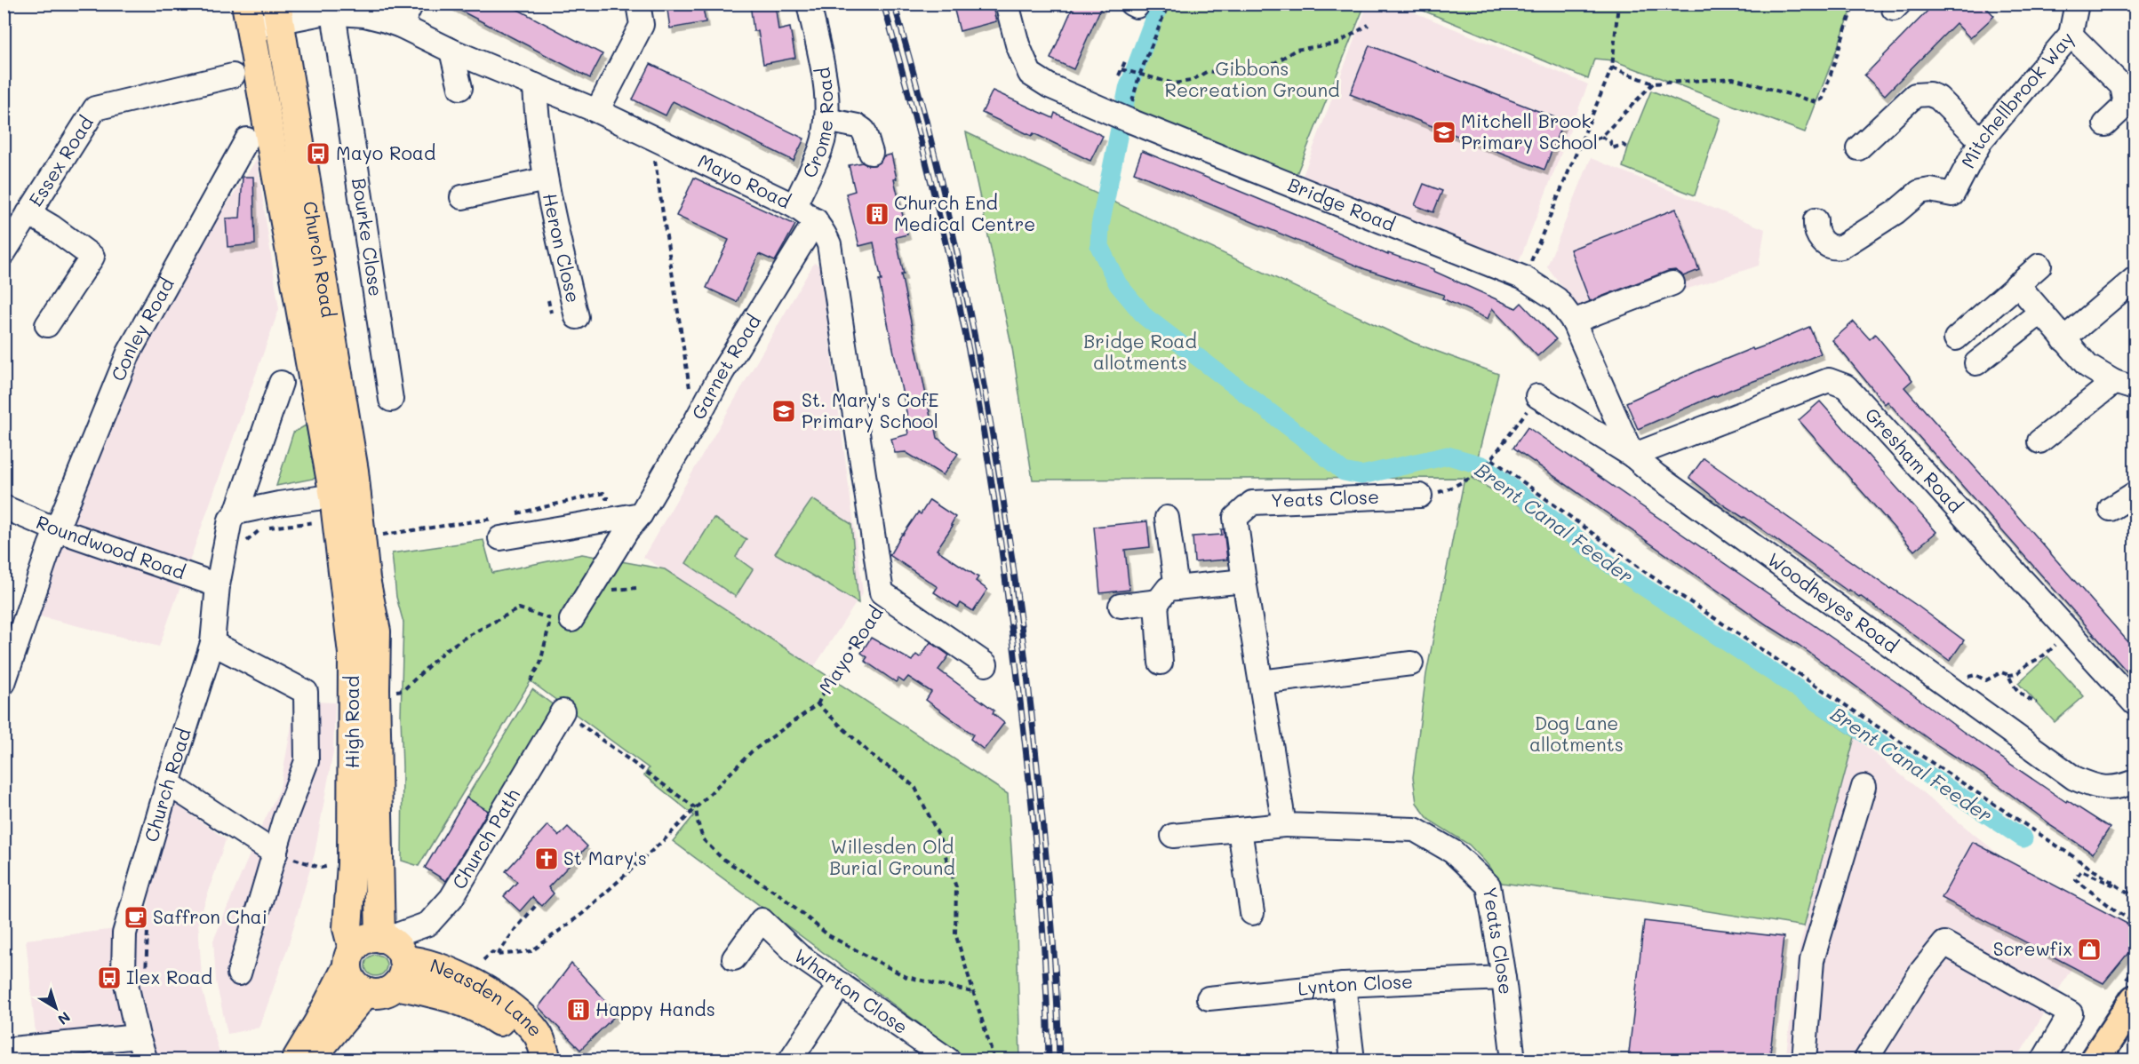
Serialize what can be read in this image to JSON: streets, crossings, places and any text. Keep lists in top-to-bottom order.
{
  "streets": {
    "main road": ["Church Road", "High Road", "Neasden Lane"],
    "street": [
      "Mitchellbrook Way",
      "Crome Road",
      "Essex Road",
      "Mayo Road",
      "Bridge Road",
      "Bourke Close",
      "Heron Close",
      "Conley Road",
      "Garnet Road",
      "Gresham Road",
      "Yeats Close",
      "Roundwood Road",
      "Woodheyes Road",
      "Church Path",
      "Lynton Close",
      "Wharton Close"
    ]
  },
  "crossings": [
    ["Crome Road", "Mayo Road"],
    ["Mayo Road", "Bourke Close"],
    ["Mayo Road", "Heron Close"],
    ["Mayo Road", "Church Road"],
    ["Mayo Road", "Garnet Road"],
    ["Bridge Road", "Gresham Road"],
    ["Bridge Road", "Woodheyes Road"],
    ["Church Road", "Roundwood Road"],
    ["Church Road", "High Road"],
    ["Conley Road", "Roundwood Road"],
    ["Gresham Road", "Woodheyes Road"],
    ["Yeats Close", "Lynton Close"],
    ["High Road", "Church Path"],
    ["High Road", "Neasden Lane"],
    ["Church Path", "Neasden Lane"]
  ],
  "water": ["Brent Canal Feeder"],
  "parks": [
    "Gibbons Recreation Ground",
    "Bridge Road allotments",
    "Dog Lane allotments",
    "Willesden Old Burial Ground"
  ],
  "places": {
    "school or university": ["Mitchell Brook Primary School", "St. Mary's CofE Primary School"],
    "bus stop": ["Mayo Road", "Ilex Road"],
    "building": ["Church End Medical Centre", "Happy Hands"],
    "church": ["St Mary's"],
    "cafe": ["Saffron Chai"],
    "shop": ["Screwfix"]
  },
  "north": "bottom right"
}
